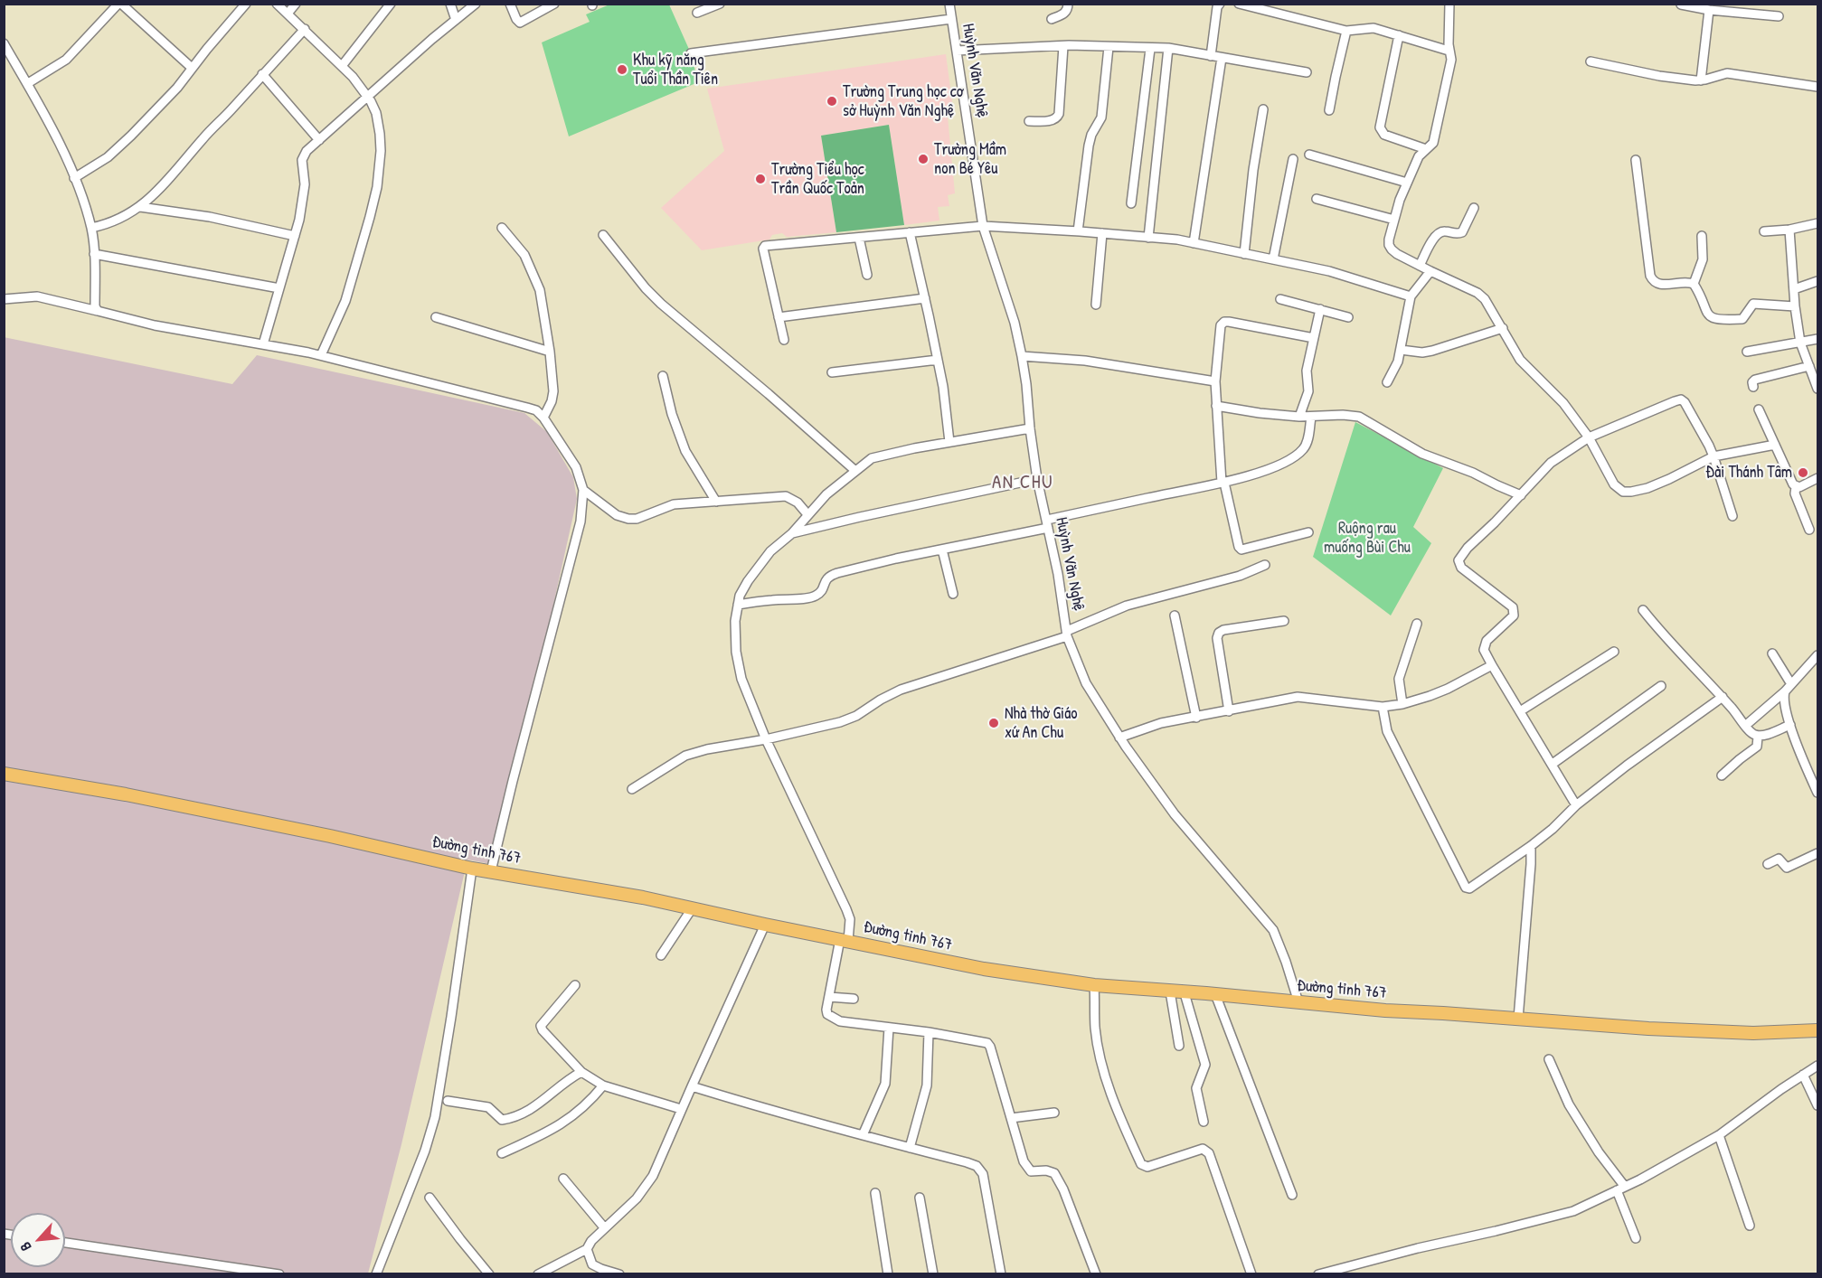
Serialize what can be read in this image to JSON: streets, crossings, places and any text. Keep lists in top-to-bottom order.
{
  "streets": {
    "main road": ["Đường tỉnh 767"],
    "street": ["Huỳnh Văn Nghệ"]
  },
  "crossings": [
    ["Huỳnh Văn Nghệ", "Đường tỉnh 767"]
  ],
  "districts": ["AN CHU"],
  "parks": ["Ruộng rau muống Bùi Chu"],
  "places": [
    "Khu kỹ năng Tuổi Thần Tiên",
    "Trường Trung học cơ sở Huỳnh Văn Nghệ",
    "Trường Mầm non Bé Yêu",
    "Trường Tiểu học Trần Quốc Toản",
    "Đài Thánh Tâm",
    "Nhà thờ Giáo xứ An Chu"
  ],
  "north": "bottom left"
}
